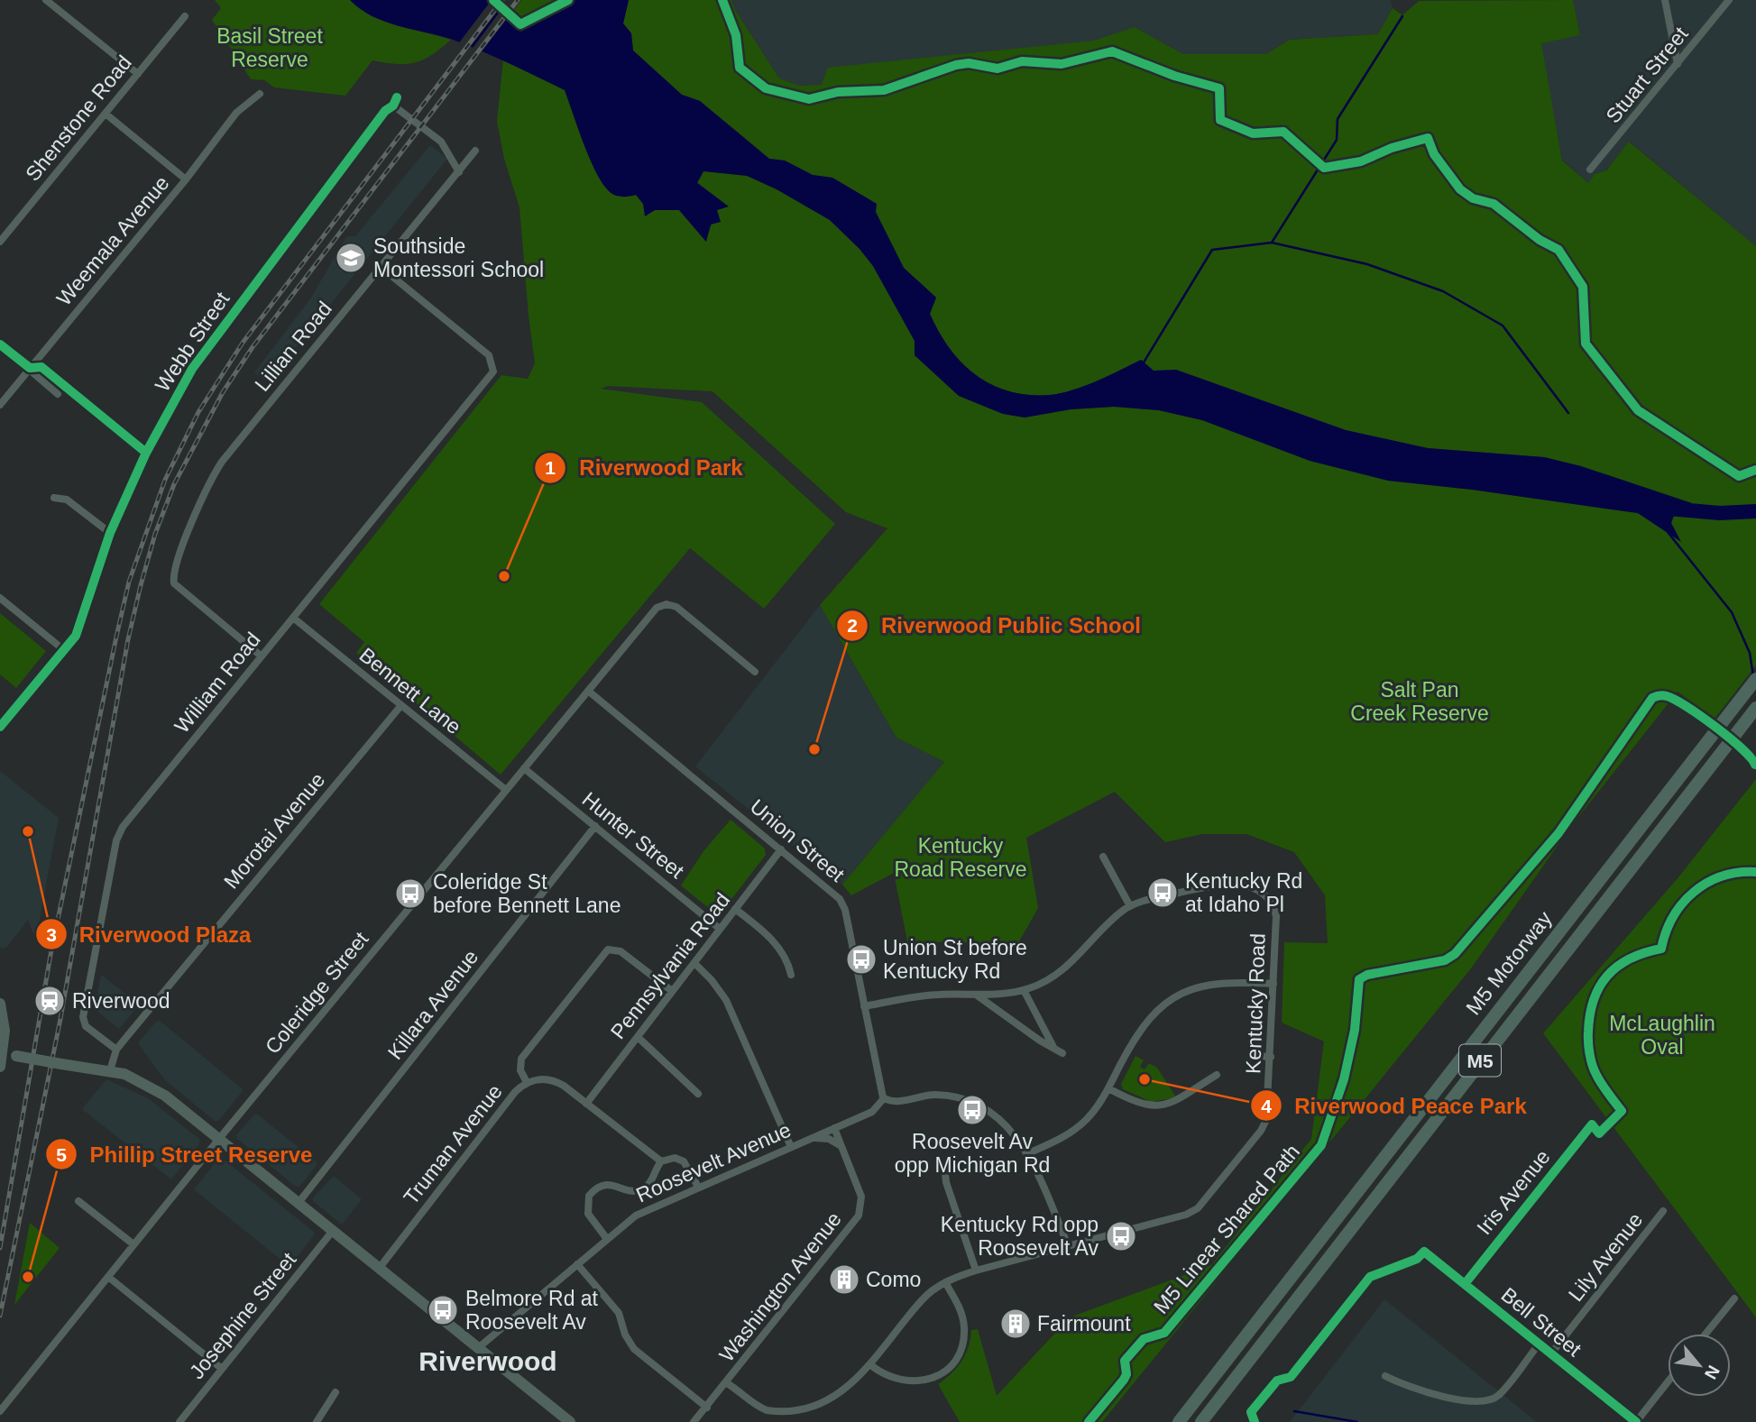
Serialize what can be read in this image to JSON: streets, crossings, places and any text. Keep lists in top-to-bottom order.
{
  "streets": {
    "highway": ["M5 Motorway", "M5"],
    "street": [
      "Stuart Street",
      "Shenstone Road",
      "Weemala Avenue",
      "Webb Street",
      "Lillian Road",
      "William Road",
      "Bennett Lane",
      "Morotai Avenue",
      "Hunter Street",
      "Union Street",
      "Pennsylvania Road",
      "Coleridge Street",
      "Kentucky Road",
      "Killara Avenue",
      "Truman Avenue",
      "Roosevelt Avenue",
      "Iris Avenue",
      "Lily Avenue",
      "Washington Avenue",
      "Josephine Street",
      "Bell Street"
    ],
    "cycle path": ["M5 Linear Shared Path"]
  },
  "crossings": [
    ["Shenstone Road", "Weemala Avenue"],
    ["Lillian Road", "William Road"],
    ["William Road", "Bennett Lane"],
    ["William Road", "Morotai Avenue"],
    ["Bennett Lane", "Morotai Avenue"],
    ["Bennett Lane", "Coleridge Street"],
    ["Hunter Street", "Pennsylvania Road"],
    ["Hunter Street", "Coleridge Street"],
    ["Hunter Street", "Killara Avenue"],
    ["Union Street", "Pennsylvania Road"],
    ["Union Street", "Coleridge Street"],
    ["Union Street", "Kentucky Road"],
    ["Union Street", "Roosevelt Avenue"],
    ["Pennsylvania Road", "Truman Avenue"],
    ["Truman Avenue", "Roosevelt Avenue"],
    ["Roosevelt Avenue", "Washington Avenue"],
    ["Iris Avenue", "Bell Street"],
    ["Lily Avenue", "Bell Street"]
  ],
  "districts": ["Riverwood"],
  "parks": [
    "Basil Street Reserve",
    "Salt Pan Creek Reserve",
    "Kentucky Road Reserve",
    "McLaughlin Oval"
  ],
  "places": {
    "school or university": ["Southside Montessori School"],
    "other": [
      "Riverwood Park",
      "Riverwood Public School",
      "Riverwood Plaza",
      "Riverwood Peace Park",
      "Phillip Street Reserve"
    ],
    "bus stop": [
      "Kentucky Rd at Idaho Pl",
      "Coleridge St before Bennett Lane",
      "Union St before Kentucky Rd",
      "Roosevelt Av opp Michigan Rd",
      "Kentucky Rd opp Roosevelt Av",
      "Belmore Rd at Roosevelt Av"
    ],
    "station": ["Riverwood"],
    "building": ["Como", "Fairmount"]
  },
  "north": "bottom right"
}
